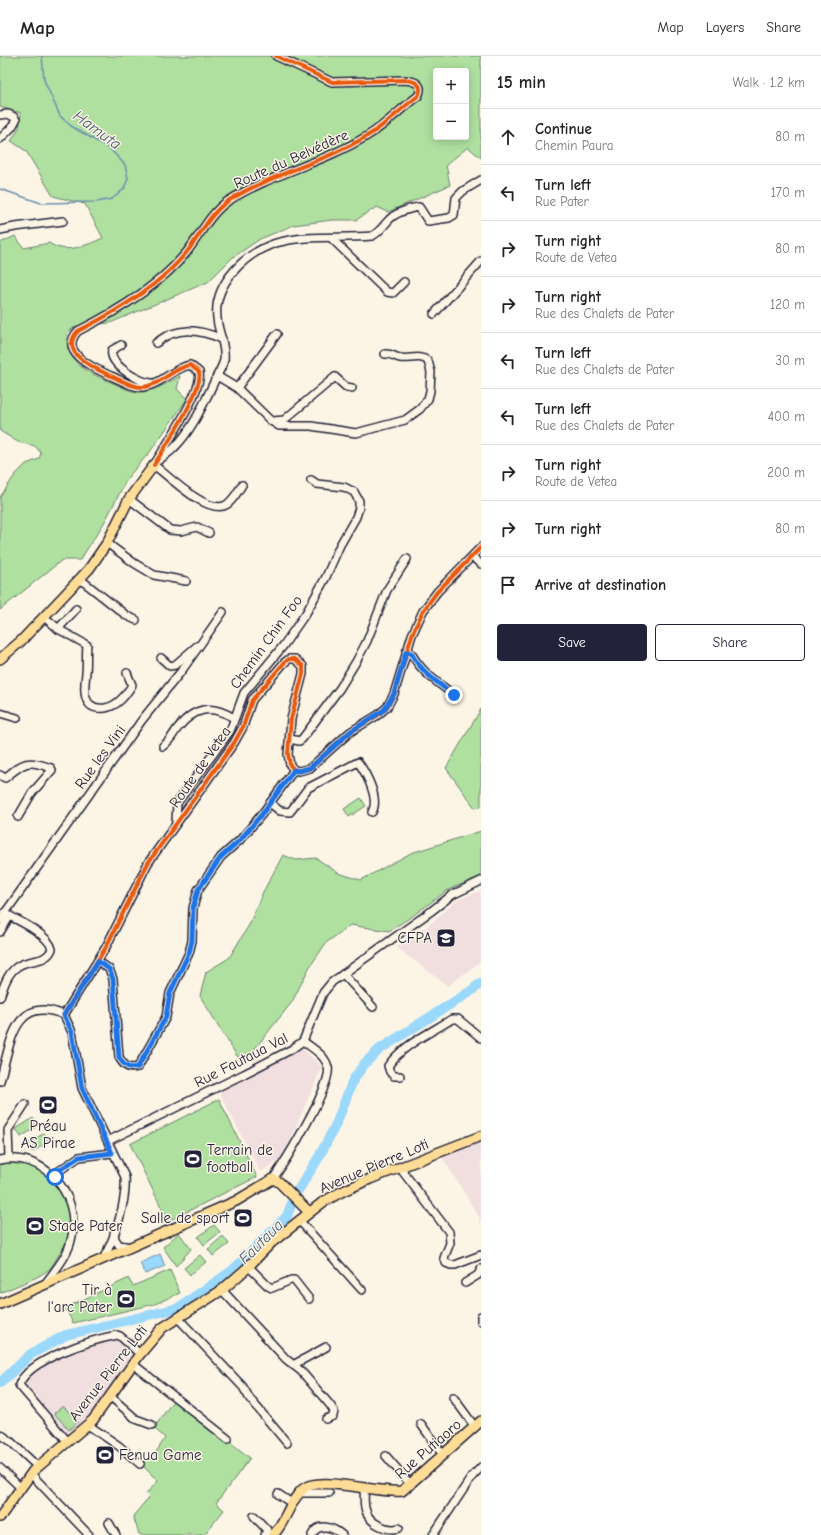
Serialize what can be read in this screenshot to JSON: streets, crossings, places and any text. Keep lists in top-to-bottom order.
{
  "streets": {
    "main road": ["Avenue Pierre Loti", "Rue Putiaoro"],
    "street": [
      "Route du Belvédère",
      "Chemin Chin Foo",
      "Rue les Vini",
      "Route de Vetea",
      "Rue Fautaua Val"
    ]
  },
  "crossings": [
    ["Chemin Chin Foo", "Route de Vetea"]
  ],
  "water": ["Hamuta", "Fautaua"],
  "places": {
    "school or university": ["CFPA"],
    "sports": [
      "Préau AS Pirae",
      "Terrain de football",
      "Salle de sport",
      "Stade Pater",
      "Tir à l'arc Pater",
      "Fenua Game"
    ]
  },
  "page": {
    "header": "Map",
    "nav": ["Map", "Layers", "Share"],
    "heading": ["15 min", "Walk · 1.2 km"],
    "map_buttons": ["+", "−"],
    "list": [
      ["Continue", "Chemin Paura", "80 m"],
      ["Turn left", "Rue Pater", "170 m"],
      ["Turn right", "Route de Vetea", "80 m"],
      ["Turn right", "Rue des Chalets de Pater", "120 m"],
      ["Turn left", "Rue des Chalets de Pater", "30 m"],
      ["Turn left", "Rue des Chalets de Pater", "400 m"],
      ["Turn right", "Route de Vetea", "200 m"],
      ["Turn right", "80 m"],
      "Arrive at destination"
    ],
    "buttons": ["Save", "Share"]
  }
}
